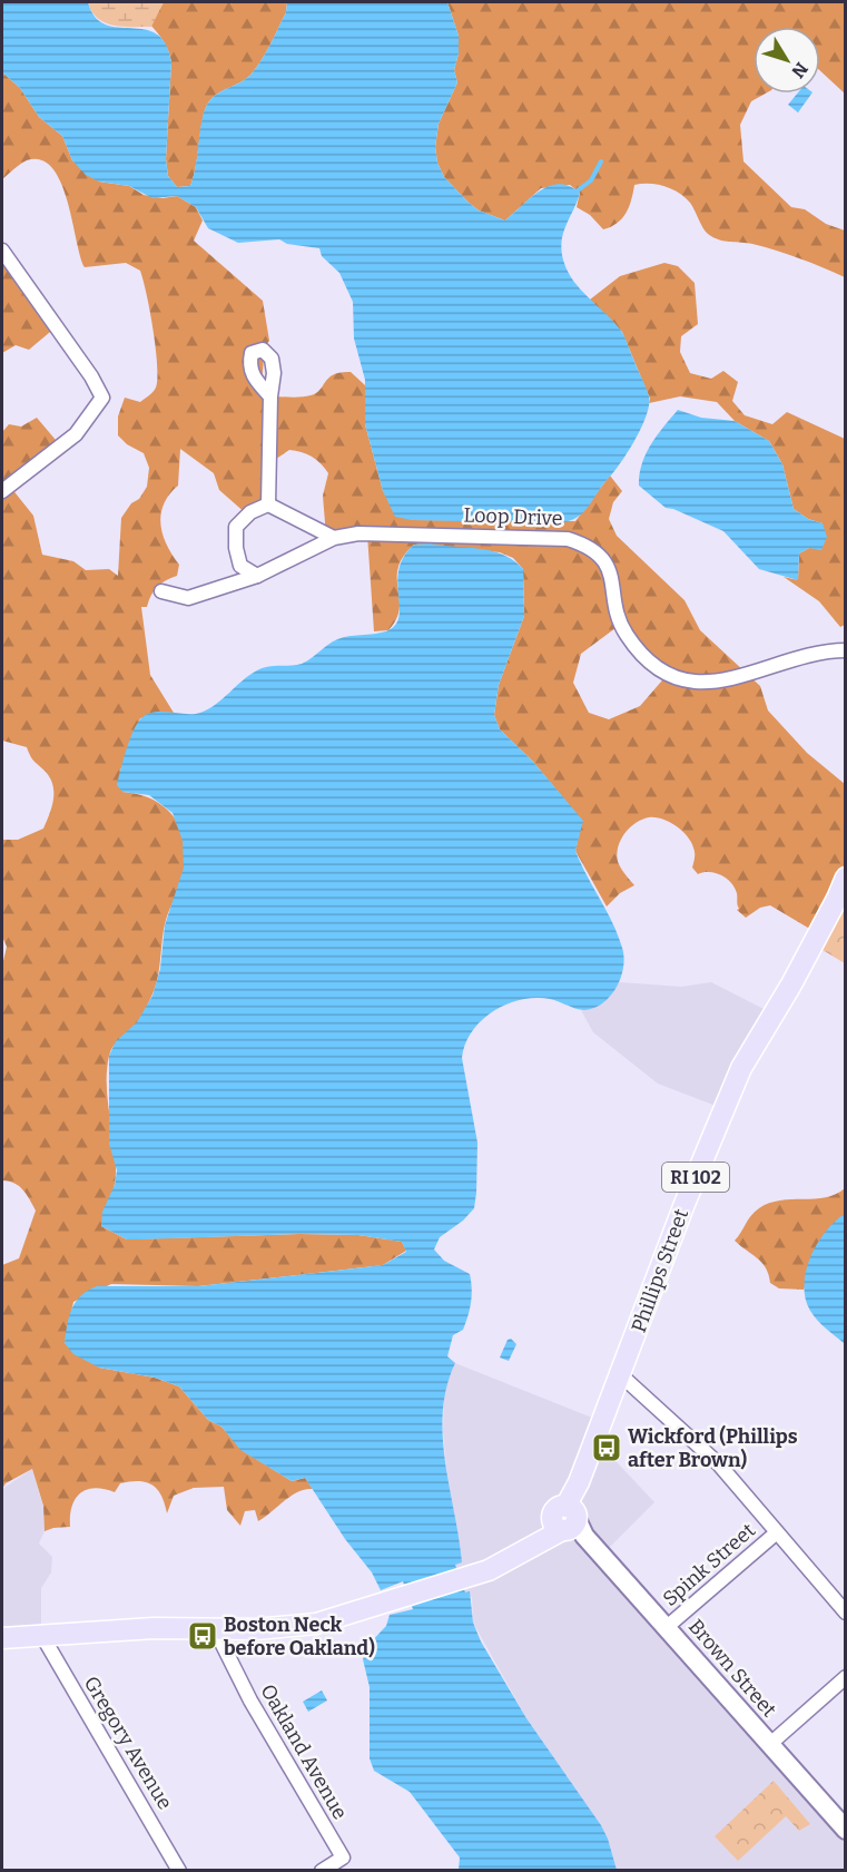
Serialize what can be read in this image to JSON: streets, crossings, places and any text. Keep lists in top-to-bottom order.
{
  "streets": {
    "main road": ["RI 102", "Phillips Street", "Brown Street"],
    "street": [
      "Loop Drive",
      "Spink Street",
      "Gregory Avenue",
      "Oakland Avenue"
    ]
  },
  "crossings": [
    ["Phillips Street", "Brown Street"],
    ["Spink Street", "Brown Street"]
  ],
  "places": {
    "bus stop": ["Wickford (Phillips after Brown)", "Boston Neck before Oakland)"]
  },
  "north": "bottom right"
}
